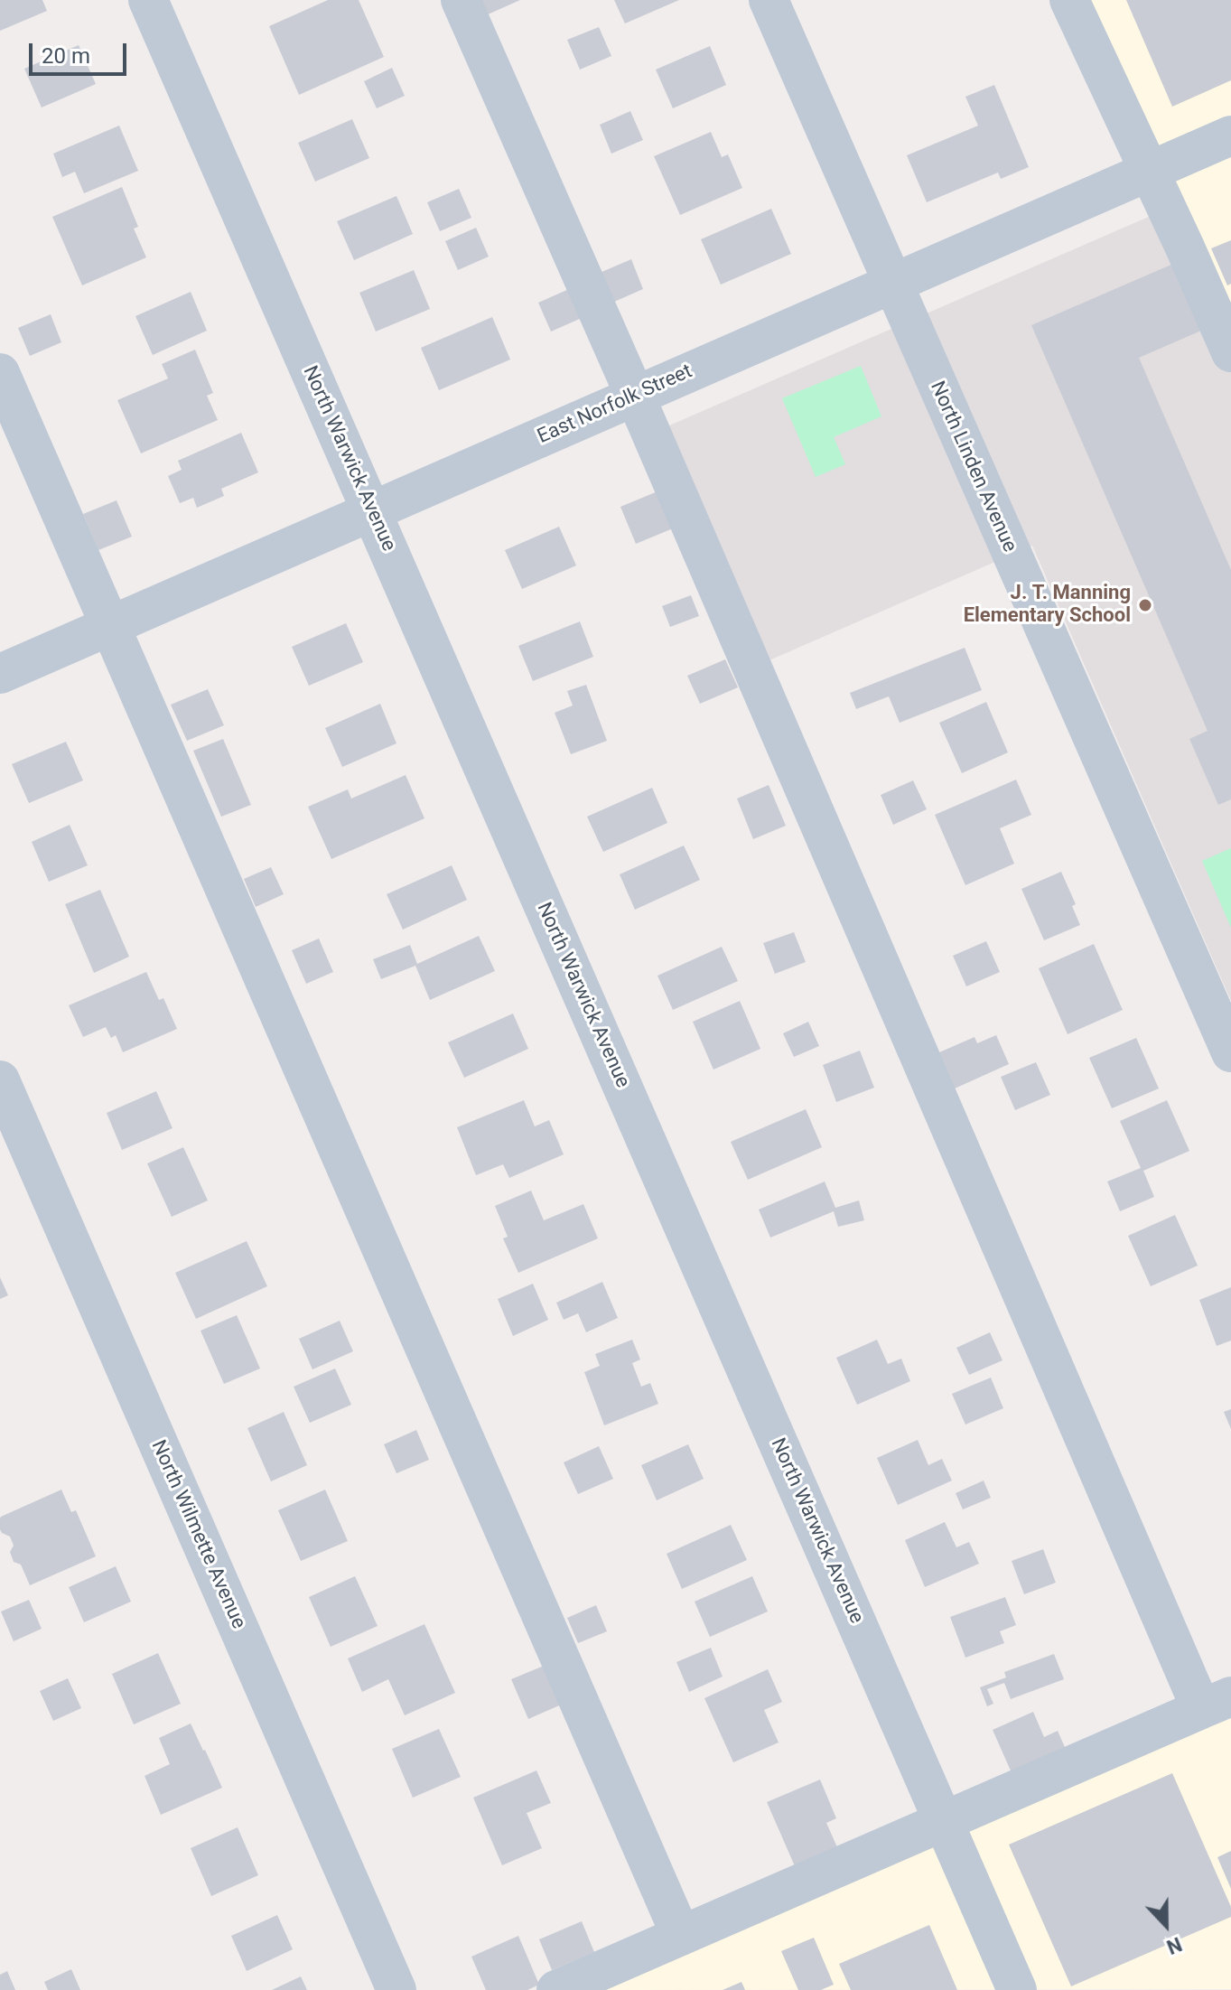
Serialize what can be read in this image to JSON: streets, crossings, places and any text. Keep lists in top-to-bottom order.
{
  "streets": {
    "street": [
      "East Norfolk Street",
      "North Warwick Avenue",
      "North Linden Avenue",
      "North Wilmette Avenue"
    ]
  },
  "crossings": [
    ["East Norfolk Street", "North Warwick Avenue"],
    ["East Norfolk Street", "North Linden Avenue"]
  ],
  "places": ["J. T. Manning Elementary School"],
  "scale_bar": "20 m",
  "north": "bottom"
}
